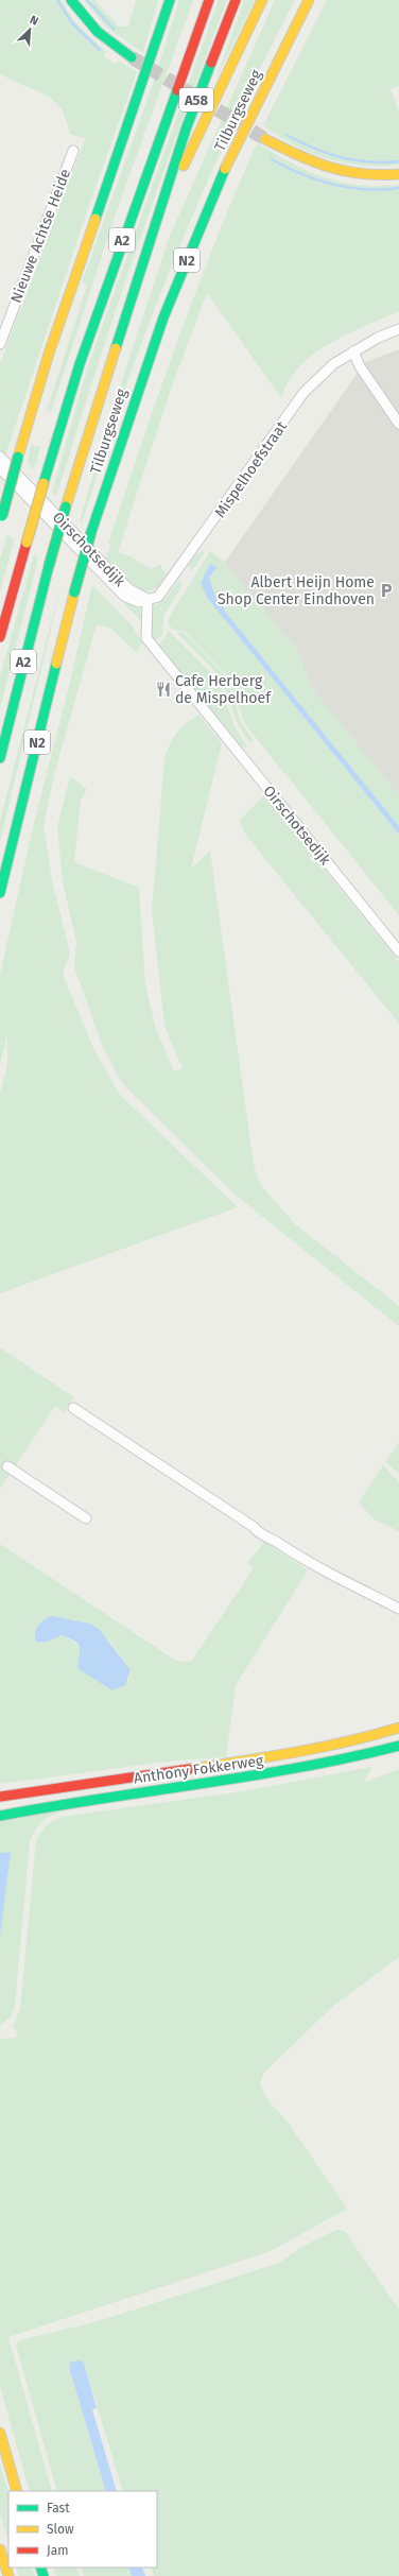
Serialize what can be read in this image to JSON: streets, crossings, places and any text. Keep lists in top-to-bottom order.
{
  "streets": {
    "main road": [
      "A58",
      "Tilburgseweg",
      "A2",
      "N2",
      "Anthony Fokkerweg"
    ],
    "street": ["Nieuwe Achtse Heide", "Mispelhoefstraat", "Oirschotsedijk"]
  },
  "crossings": [
    ["Tilburgseweg", "A2"],
    ["Mispelhoefstraat", "Oirschotsedijk"]
  ],
  "places": {
    "parking": ["Albert Heijn Home Shop Center Eindhoven"],
    "restaurant": ["Cafe Herberg de Mispelhoef"]
  },
  "legend": ["Fast", "Slow", "Jam"],
  "north": "top right"
}
